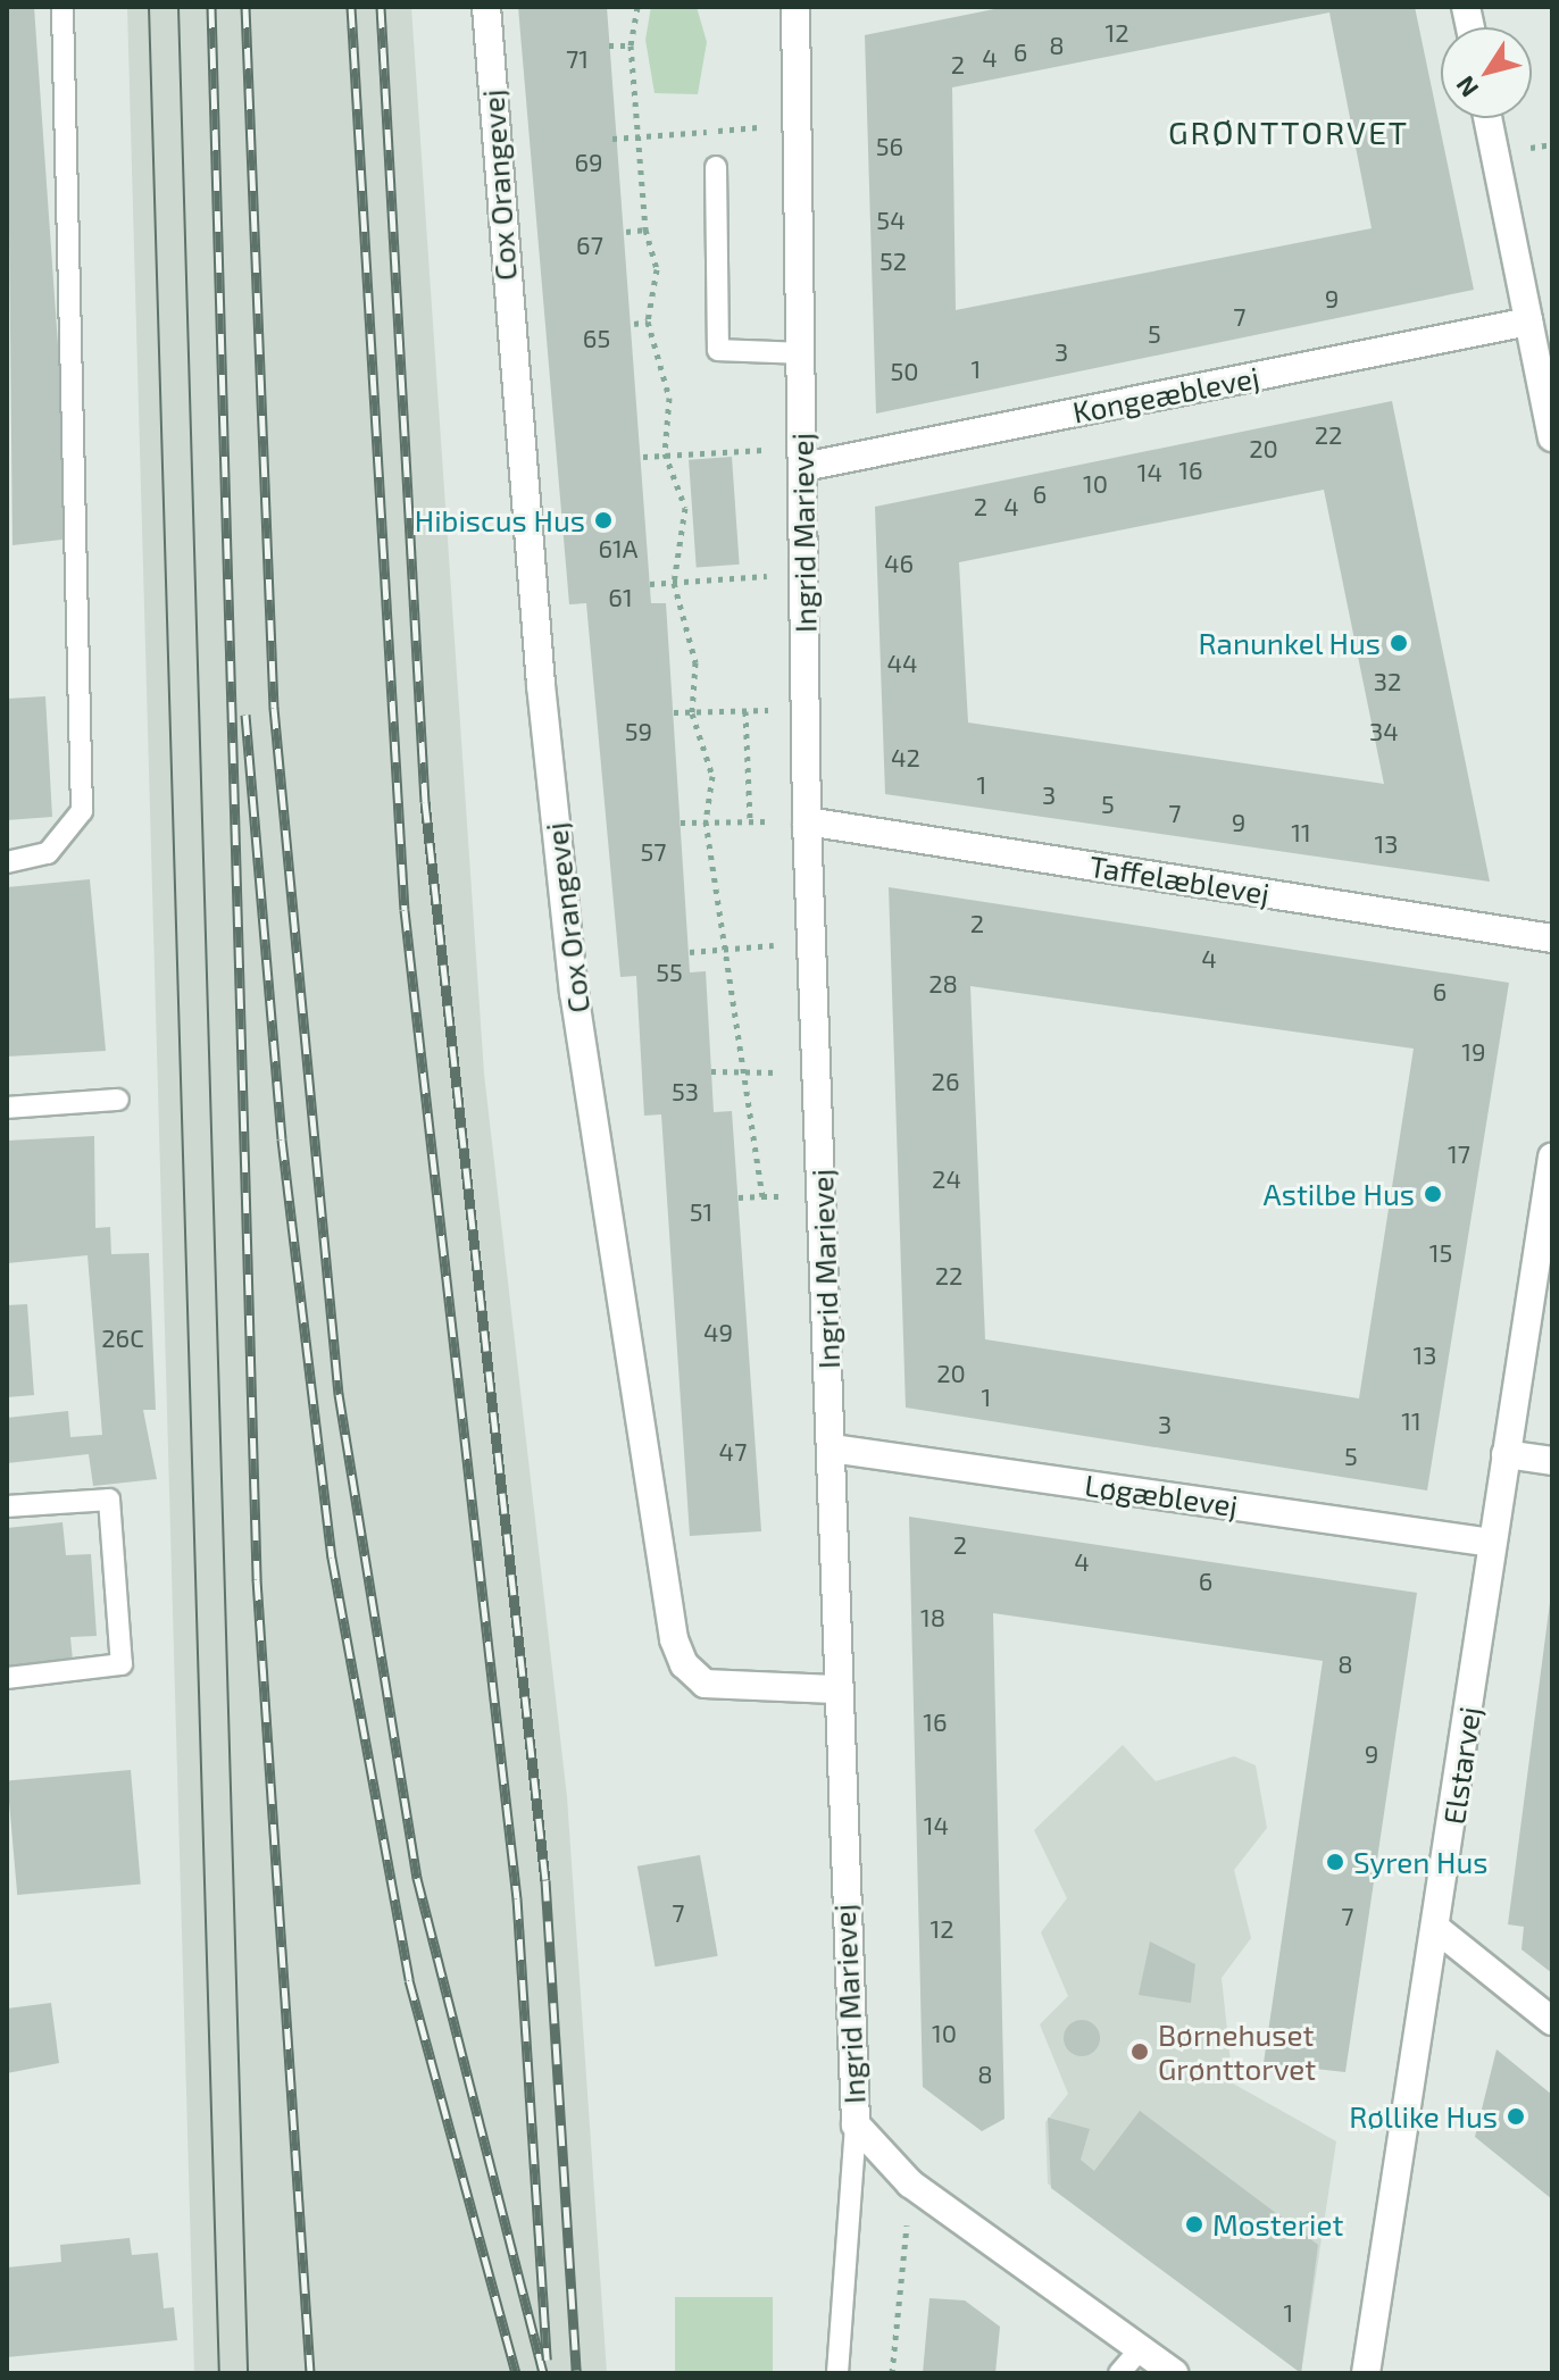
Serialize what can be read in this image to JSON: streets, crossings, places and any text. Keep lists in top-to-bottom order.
{
  "streets": {
    "street": [
      "Cox Orangevej",
      "Kongeæblevej",
      "Ingrid Marievej",
      "Taffelæblevej",
      "Løgæblevej",
      "Elstarvej"
    ]
  },
  "crossings": [
    ["Cox Orangevej", "Ingrid Marievej"],
    ["Kongeæblevej", "Ingrid Marievej"],
    ["Ingrid Marievej", "Taffelæblevej"],
    ["Ingrid Marievej", "Løgæblevej"],
    ["Løgæblevej", "Elstarvej"]
  ],
  "districts": ["GRØNTTORVET"],
  "places": [
    "Hibiscus Hus",
    "Ranunkel Hus",
    "Astilbe Hus",
    "Syren Hus",
    "Børnehuset Grønttorvet",
    "Røllike Hus",
    "Mosteriet"
  ],
  "house_numbers": [
    "12",
    "8",
    "6",
    "4",
    "71",
    "2",
    "56",
    "69",
    "54",
    "67",
    "52",
    "9",
    "7",
    "5",
    "65",
    "3",
    "1",
    "50",
    "22",
    "20",
    "16",
    "14",
    "10",
    "6",
    "2",
    "4",
    "61A",
    "46",
    "61",
    "44",
    "32",
    "59",
    "34",
    "42",
    "1",
    "3",
    "5",
    "7",
    "9",
    "11",
    "13",
    "57",
    "2",
    "4",
    "55",
    "28",
    "6",
    "19",
    "26",
    "53",
    "17",
    "24",
    "51",
    "15",
    "22",
    "49",
    "26C",
    "13",
    "20",
    "1",
    "11",
    "3",
    "47",
    "5",
    "2",
    "4",
    "6",
    "18",
    "8",
    "16",
    "9",
    "14",
    "7",
    "7",
    "12",
    "10",
    "8",
    "1"
  ],
  "north": "bottom left"
}
